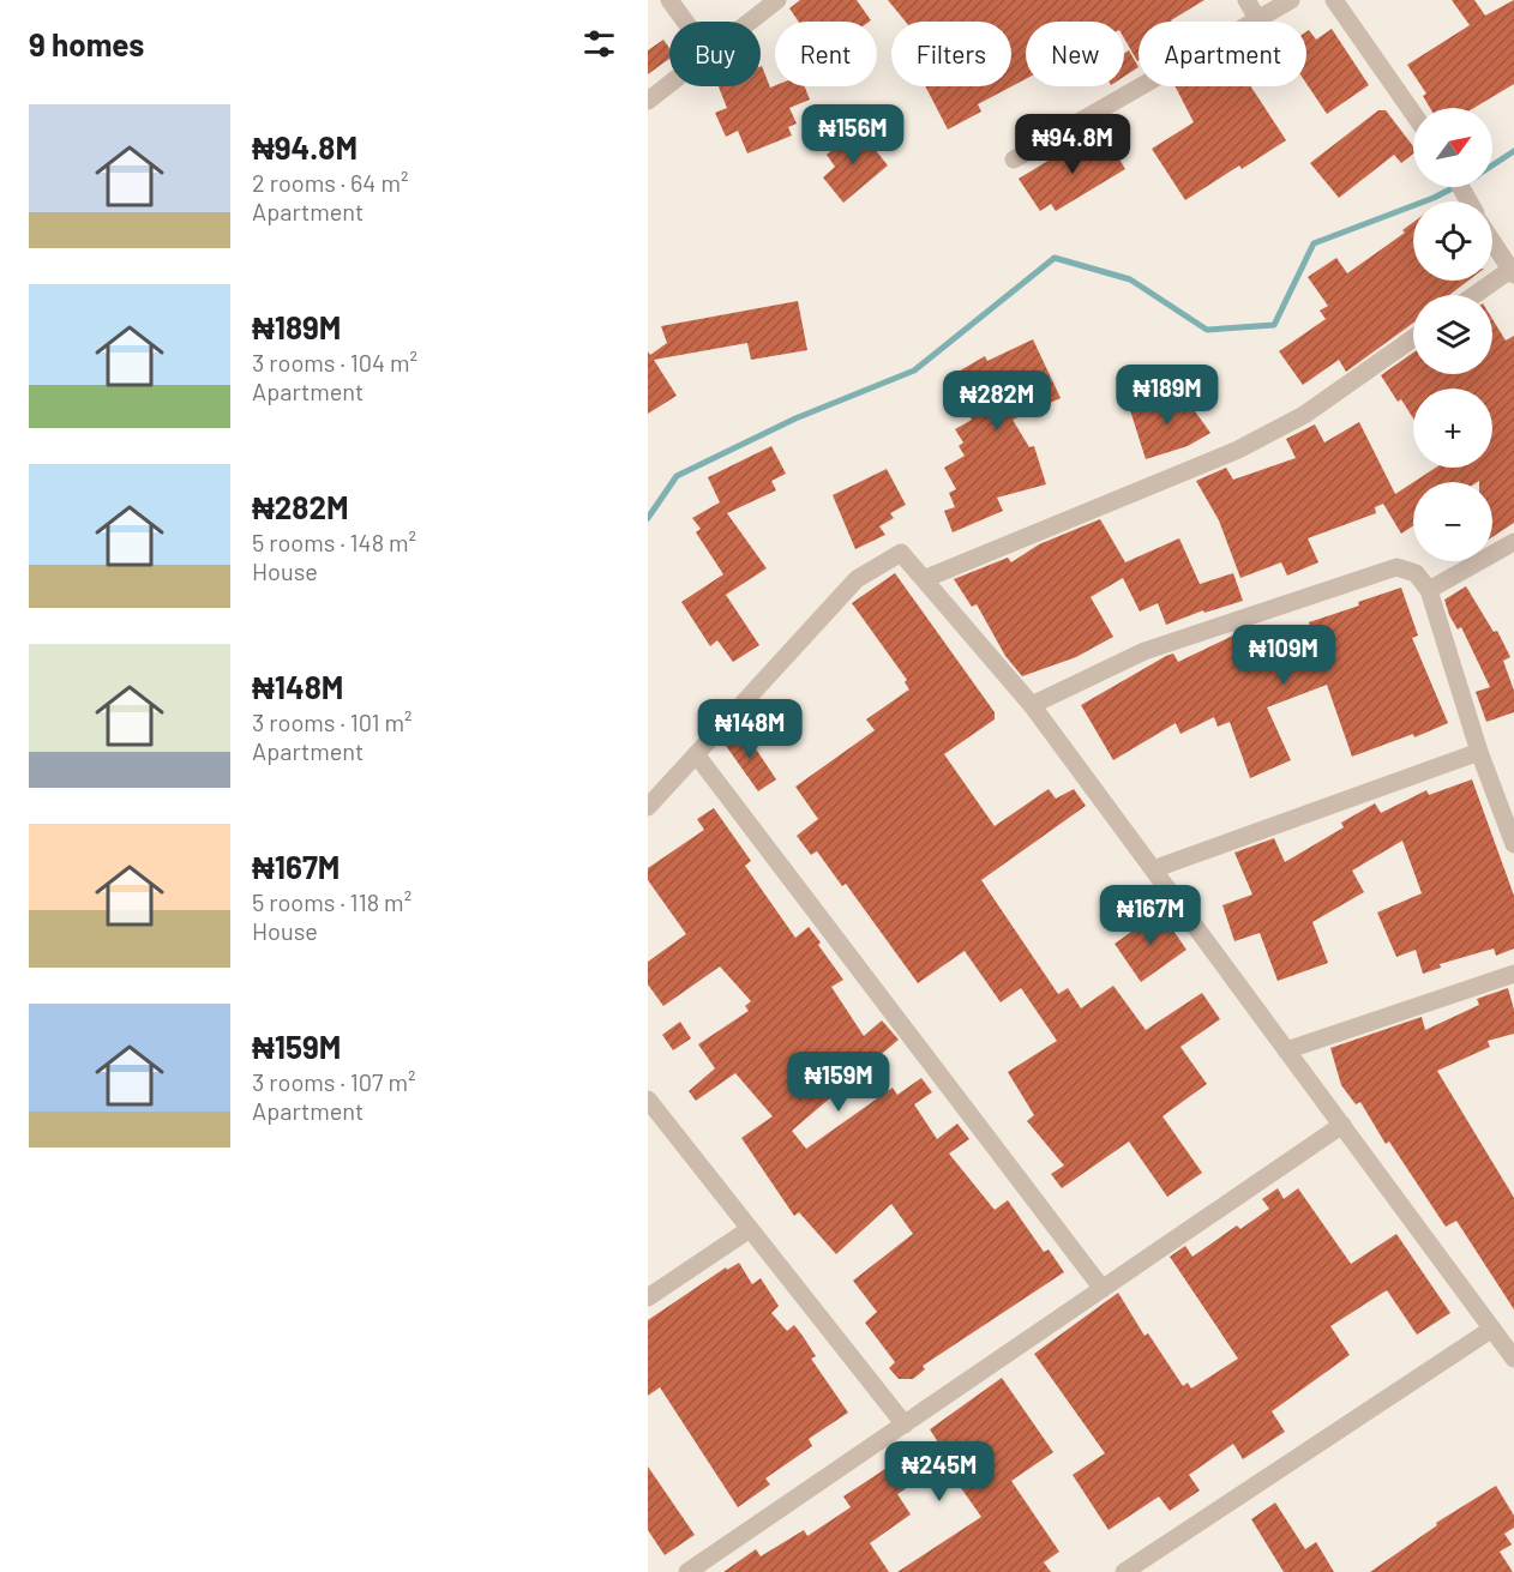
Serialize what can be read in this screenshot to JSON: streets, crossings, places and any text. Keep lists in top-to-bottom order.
{
  "north": "top right",
  "page": {
    "heading": "9 homes",
    "chip": [
      "Buy",
      "Rent",
      "Filters",
      "New",
      "Apartment"
    ],
    "list": [
      {
        "name": "₦94.8M",
        "note": "2 rooms · 64 m² · Apartment"
      },
      {
        "name": "₦189M",
        "note": "3 rooms · 104 m² · Apartment"
      },
      {
        "name": "₦282M",
        "note": "5 rooms · 148 m² · House"
      },
      {
        "name": "₦148M",
        "note": "3 rooms · 101 m² · Apartment"
      },
      {
        "name": "₦167M",
        "note": "5 rooms · 118 m² · House"
      },
      {
        "name": "₦159M",
        "note": "3 rooms · 107 m² · Apartment"
      }
    ],
    "price": [
      "₦156M",
      "₦94.8M",
      "₦189M",
      "₦282M",
      "₦109M",
      "₦148M",
      "₦167M",
      "₦159M",
      "₦245M"
    ],
    "map_buttons": ["+", "−"]
  }
}
